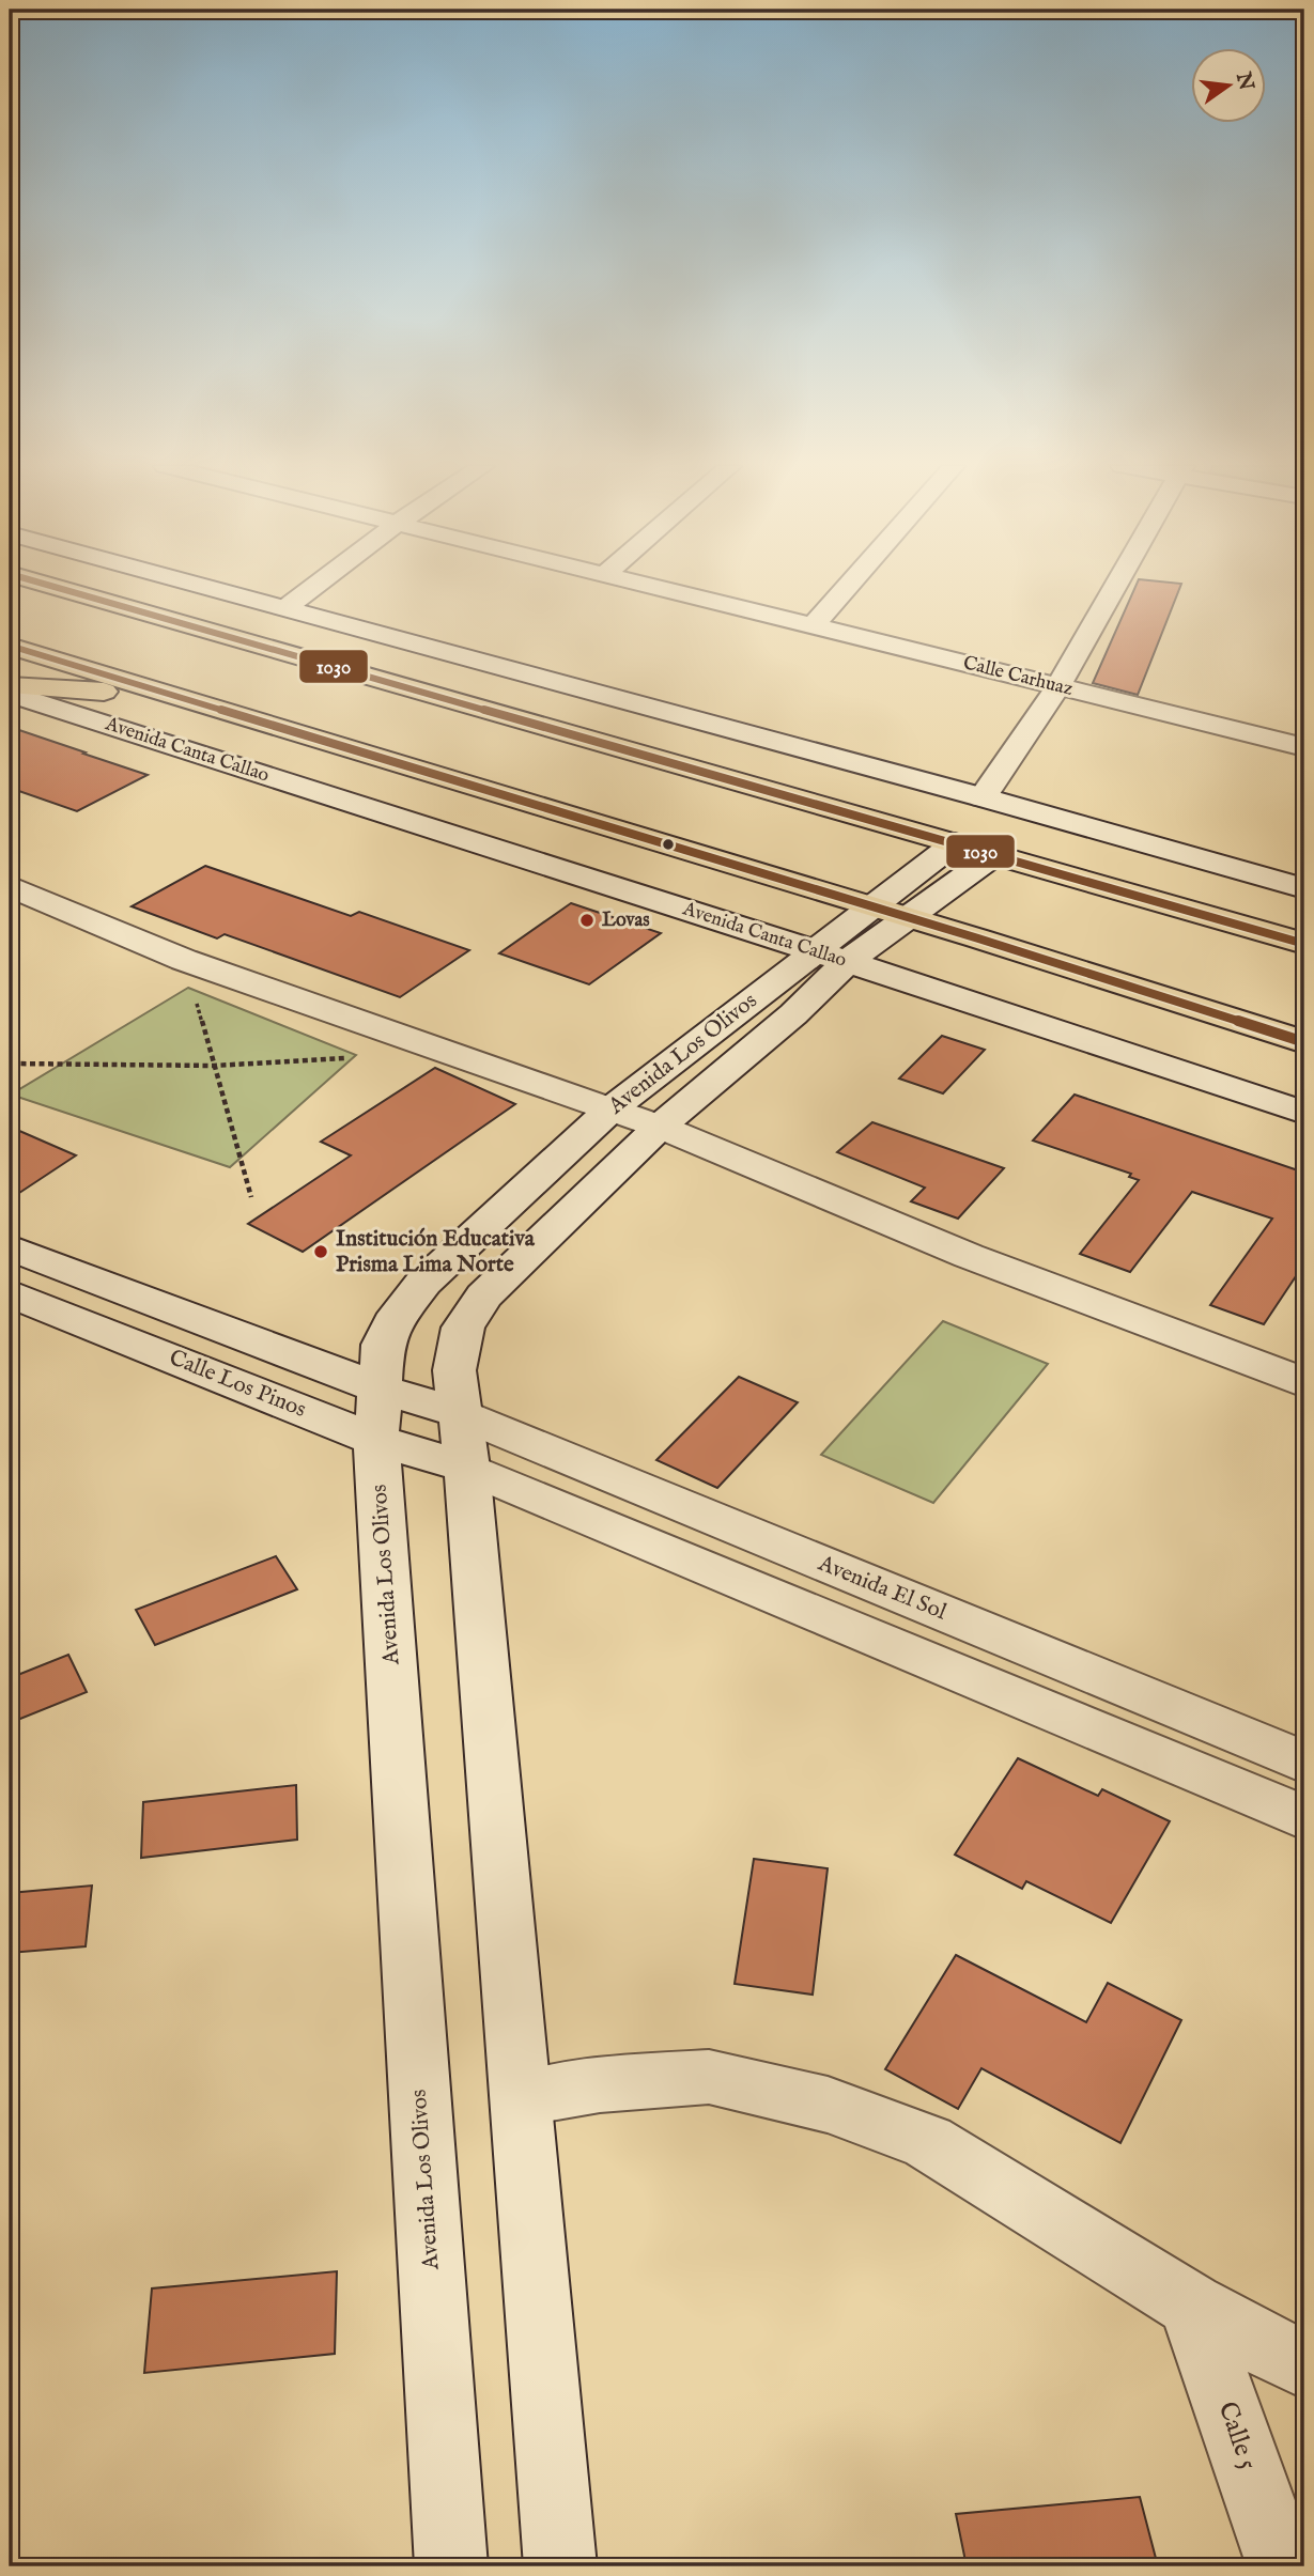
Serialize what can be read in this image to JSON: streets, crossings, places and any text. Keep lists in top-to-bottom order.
{
  "streets": {
    "street": [
      "Calle Carhuaz",
      "Avenida Canta Callao",
      "Avenida Los Olivos",
      "Calle Los Pinos",
      "Avenida El Sol",
      "Calle 5"
    ]
  },
  "crossings": [
    ["Avenida Canta Callao", "Avenida Los Olivos"],
    ["Avenida Los Olivos", "Calle Los Pinos"],
    ["Avenida Los Olivos", "Avenida El Sol"],
    ["Calle Los Pinos", "Avenida El Sol"]
  ],
  "places": ["Lovas", "Institución Educativa Prisma Lima Norte"],
  "lines": ["transit line 1030"],
  "north": "right"
}
